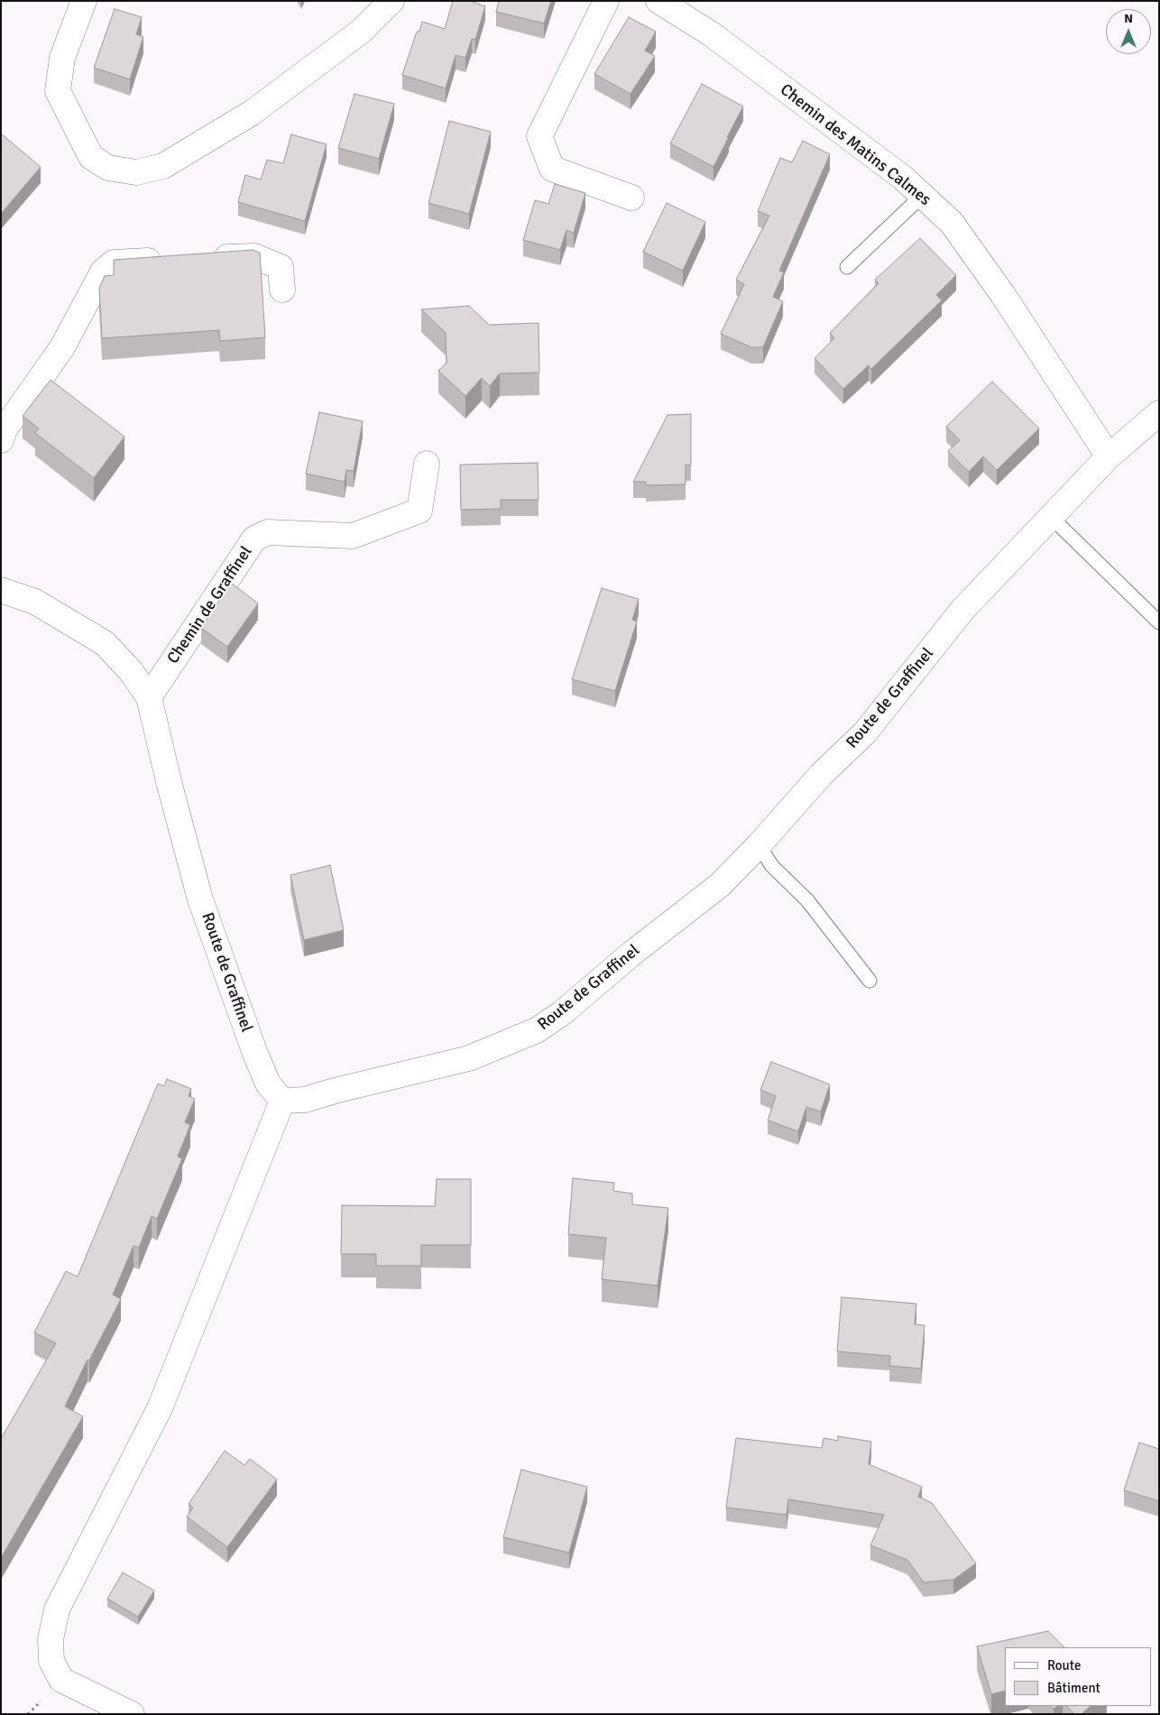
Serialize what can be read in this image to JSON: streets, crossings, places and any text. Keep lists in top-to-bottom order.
{
  "streets": {
    "street": ["Chemin des Matins Calmes", "Chemin de Graffinel", "Route de Graffinel"]
  },
  "crossings": [
    ["Chemin des Matins Calmes", "Route de Graffinel"],
    ["Chemin de Graffinel", "Route de Graffinel"]
  ],
  "legend": ["Route", "Bâtiment"],
  "north": "top"
}
